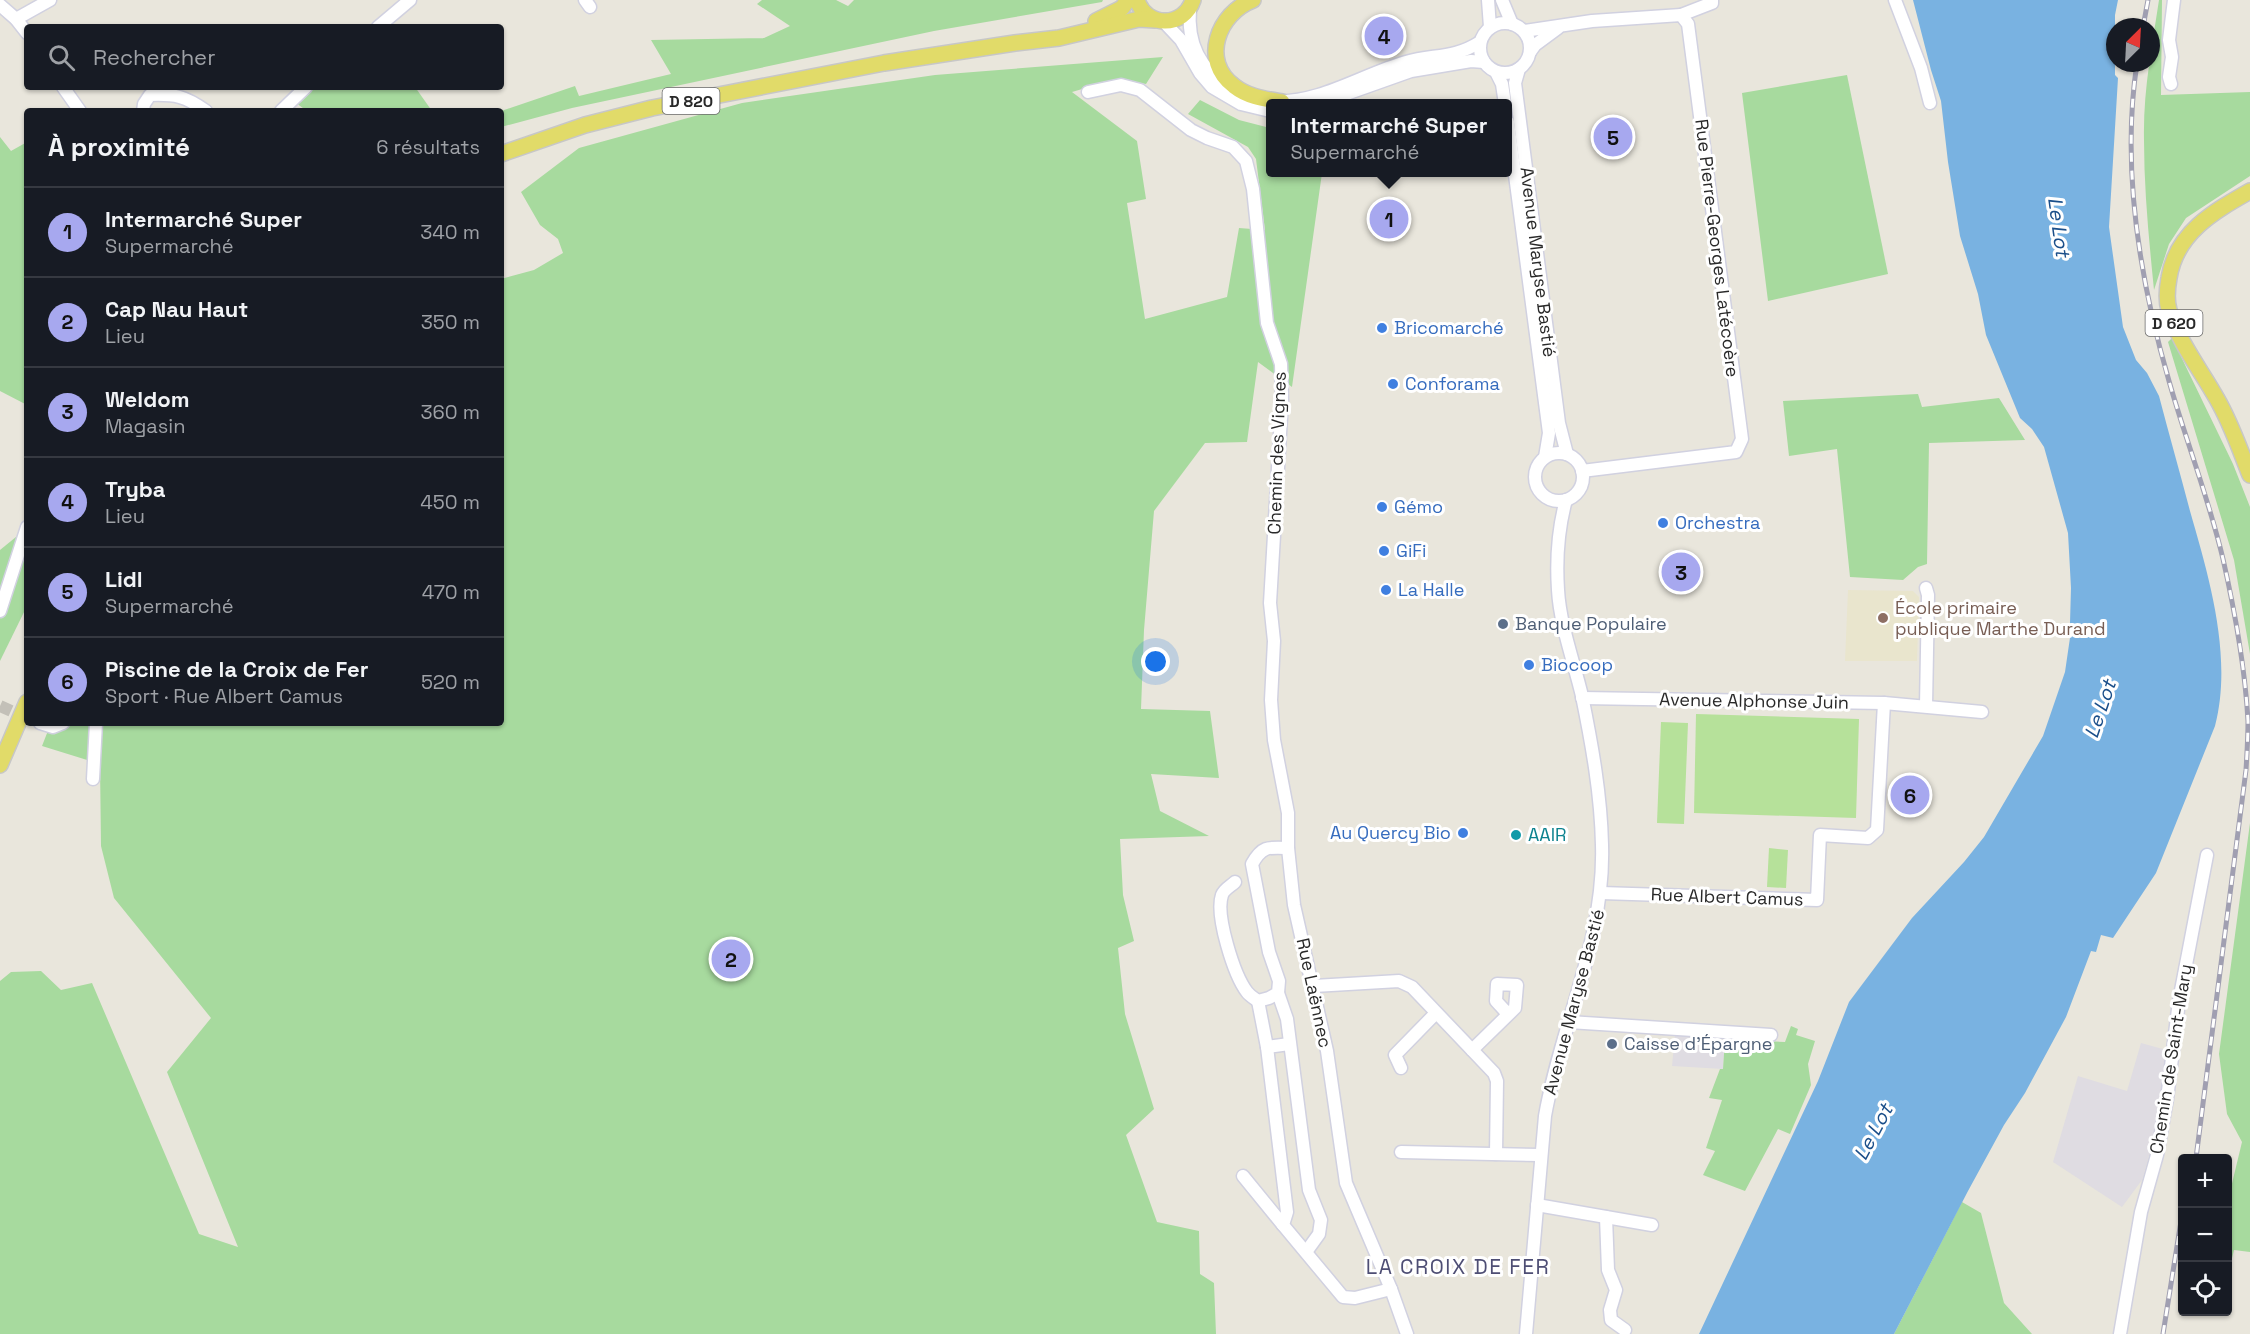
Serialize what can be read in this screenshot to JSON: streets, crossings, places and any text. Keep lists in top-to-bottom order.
{
  "streets": {
    "main road": ["D 820", "D 620"],
    "street": [
      "Rue Pierre-Georges Latécoère",
      "Avenue Maryse Bastié",
      "Chemin des Vignes",
      "Avenue Alphonse Juin",
      "Rue Albert Camus",
      "Rue Laënnec",
      "Chemin de Saint-Mary"
    ]
  },
  "crossings": [
    ["Rue Pierre-Georges Latécoère", "Avenue Maryse Bastié"],
    ["Avenue Maryse Bastié", "Avenue Alphonse Juin"],
    ["Avenue Maryse Bastié", "Rue Albert Camus"],
    ["Chemin des Vignes", "Rue Laënnec"],
    ["Avenue Alphonse Juin", "Rue Albert Camus"]
  ],
  "districts": ["LA CROIX DE FER"],
  "water": ["Le Lot"],
  "places": [
    "Bricomarché",
    "Conforama",
    "Gémo",
    "Orchestra",
    "GiFi",
    "La Halle",
    "École primaire publique Marthe Durand",
    "Banque Populaire",
    "Biocoop",
    "Au Quercy Bio",
    "AAIR",
    "Caisse d'Épargne"
  ],
  "north": "top right",
  "page": {
    "pins": [
      "4",
      "5",
      "1",
      "3",
      "6",
      "2"
    ],
    "search": "Rechercher",
    "popup": ["Intermarché Super", "Supermarché"],
    "heading": ["À proximité", "6 résultats"],
    "list": [
      {
        "mark": "1",
        "name": "Intermarché Super",
        "note": "Supermarché",
        "value": "340 m"
      },
      {
        "mark": "2",
        "name": "Cap Nau Haut",
        "note": "Lieu",
        "value": "350 m"
      },
      {
        "mark": "3",
        "name": "Weldom",
        "note": "Magasin",
        "value": "360 m"
      },
      {
        "mark": "4",
        "name": "Tryba",
        "note": "Lieu",
        "value": "450 m"
      },
      {
        "mark": "5",
        "name": "Lidl",
        "note": "Supermarché",
        "value": "470 m"
      },
      {
        "mark": "6",
        "name": "Piscine de la Croix de Fer",
        "note": "Sport · Rue Albert Camus",
        "value": "520 m"
      }
    ],
    "map_buttons": ["+", "−"]
  }
}
